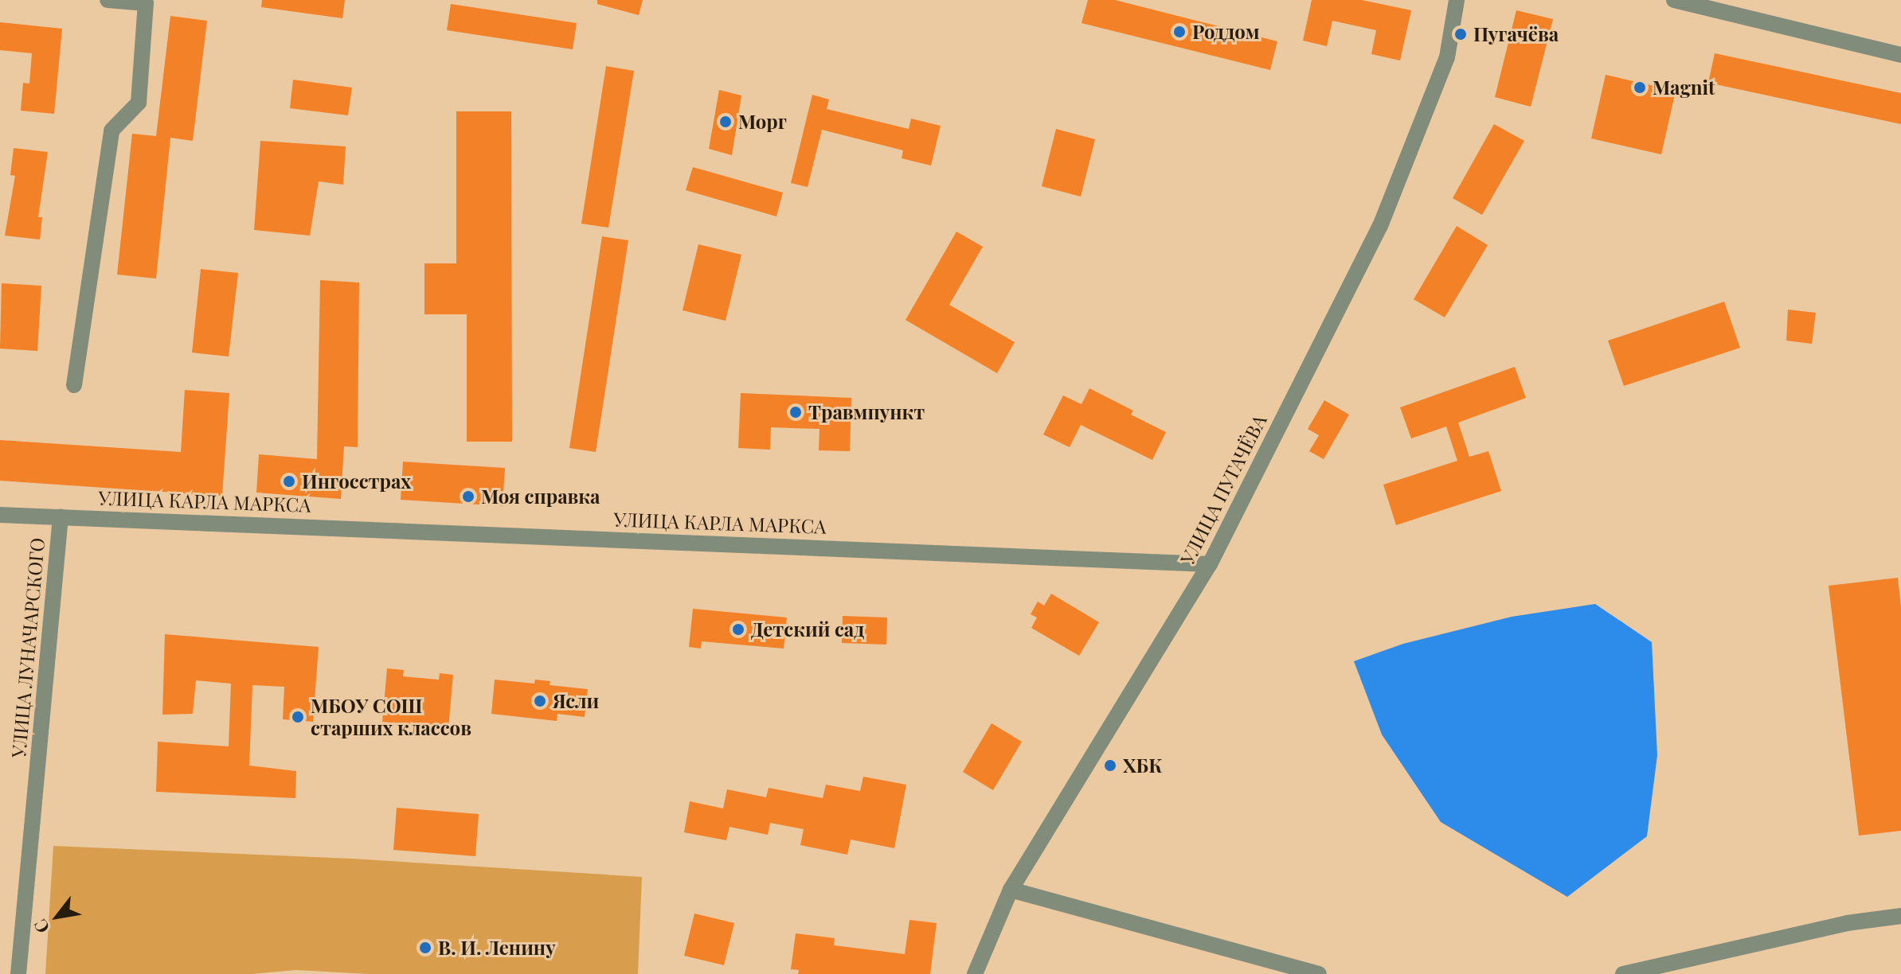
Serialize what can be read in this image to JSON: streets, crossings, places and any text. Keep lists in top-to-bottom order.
{
  "streets": {
    "street": ["УЛИЦА ПУГАЧЁВА", "УЛИЦА КАРЛА МАРКСА", "УЛИЦА ЛУНАЧАРСКОГО"]
  },
  "crossings": [
    ["УЛИЦА ПУГАЧЁВА", "УЛИЦА КАРЛА МАРКСА"],
    ["УЛИЦА КАРЛА МАРКСА", "УЛИЦА ЛУНАЧАРСКОГО"]
  ],
  "places": [
    "Роддом",
    "Пугачёва",
    "Magnit",
    "Морг",
    "Травмпункт",
    "Ингосстрах",
    "Моя справка",
    "Детский сад",
    "Ясли",
    "МБОУ СОШ старших классов",
    "ХБК",
    "В. И. Ленину"
  ],
  "north": "bottom left"
}
